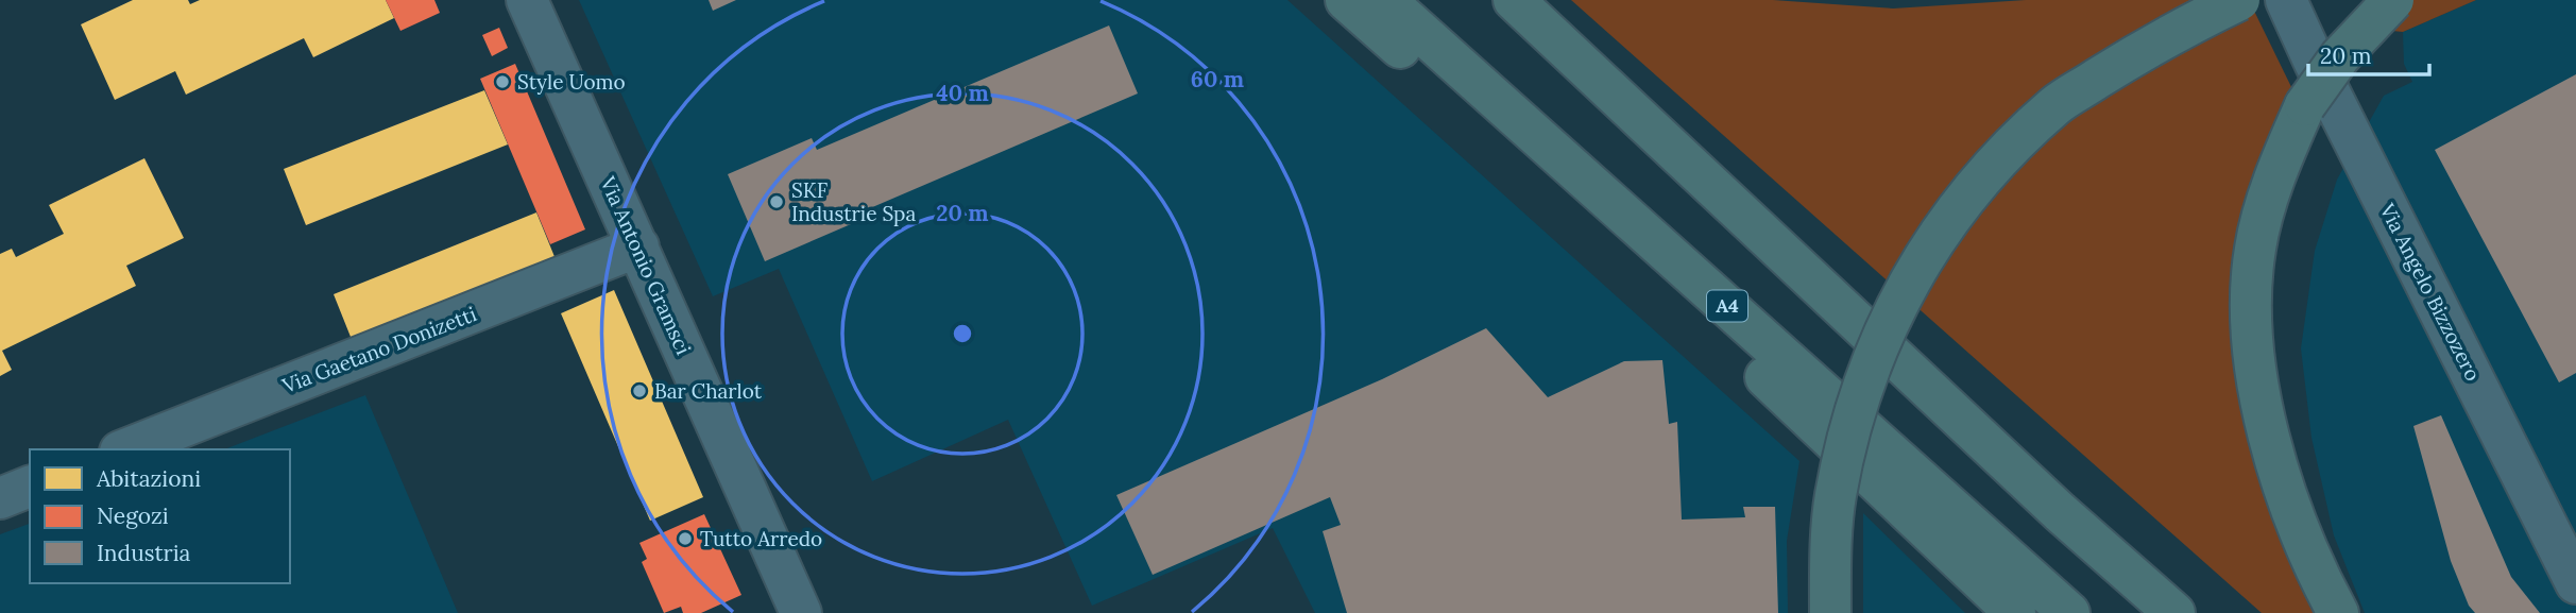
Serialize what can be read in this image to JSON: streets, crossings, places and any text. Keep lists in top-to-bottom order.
{
  "streets": {
    "highway": ["A4"],
    "street": ["Via Antonio Gramsci", "Via Angelo Bizzozero", "Via Gaetano Donizetti"]
  },
  "crossings": [
    ["Via Antonio Gramsci", "Via Gaetano Donizetti"]
  ],
  "places": [
    "Style Uomo",
    "SKF Industrie Spa",
    "Bar Charlot",
    "Tutto Arredo"
  ],
  "legend": ["Abitazioni", "Negozi", "Industria"],
  "scale_bar": "20 m",
  "rings": ["60 m", "40 m", "20 m"]
}
